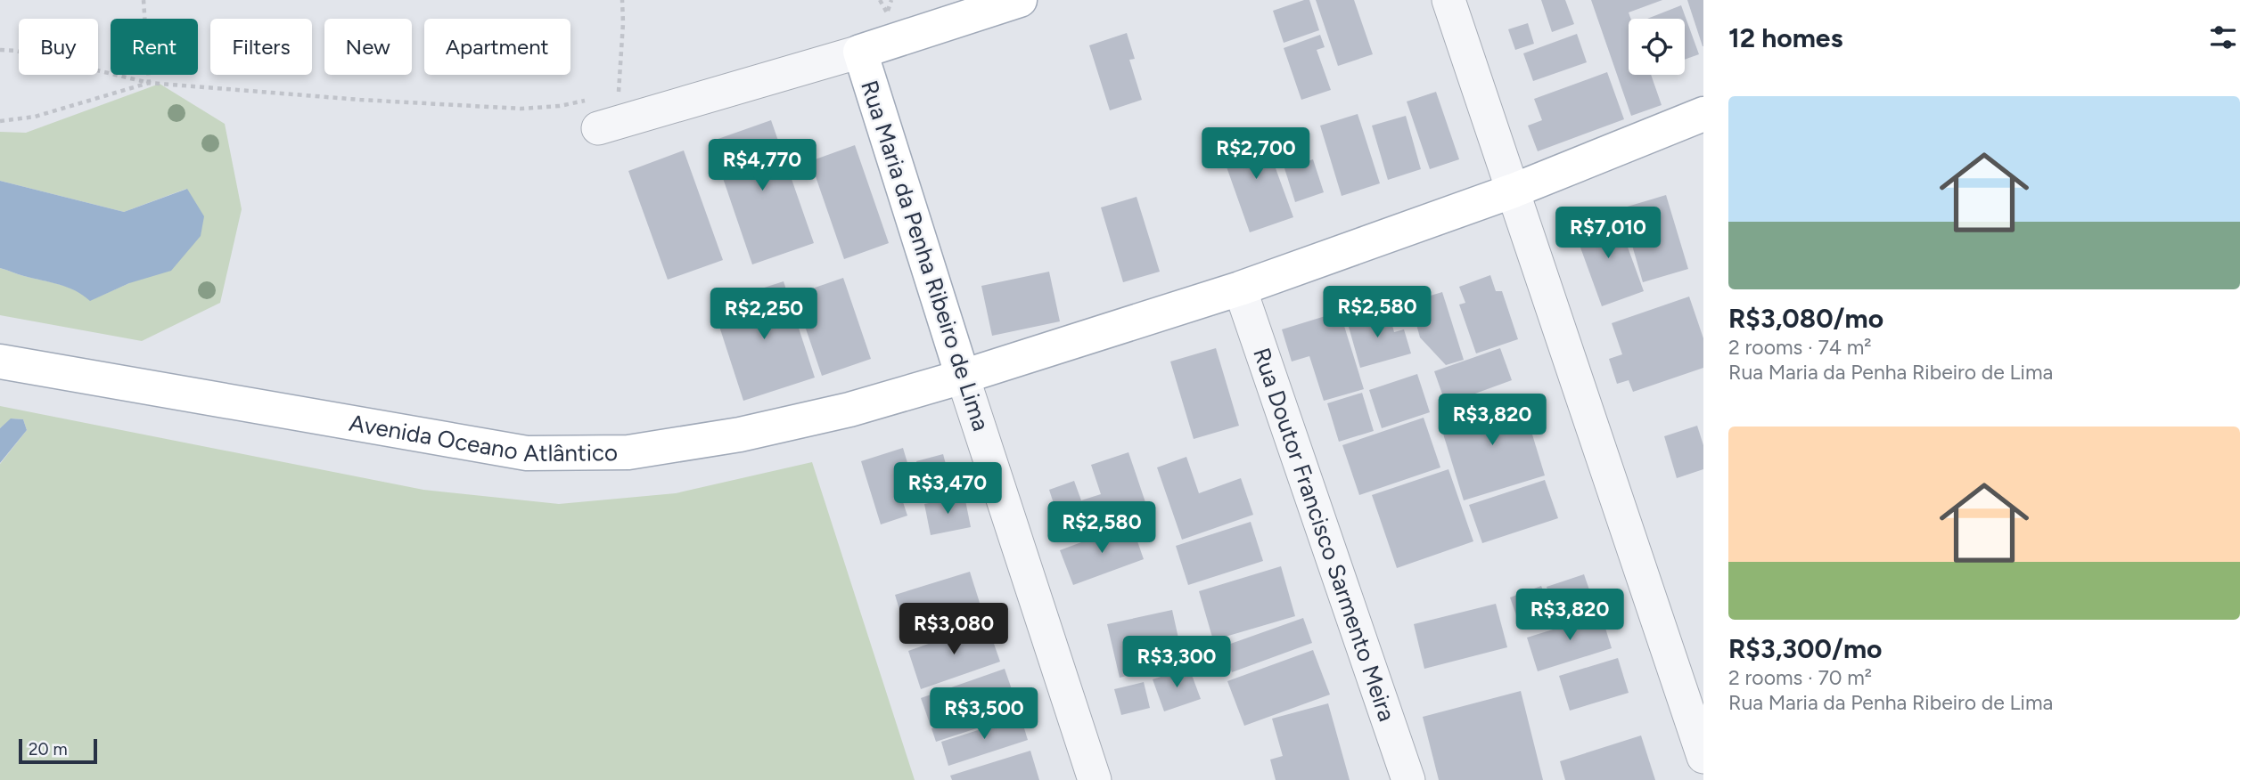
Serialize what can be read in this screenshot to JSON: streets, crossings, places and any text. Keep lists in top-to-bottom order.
{
  "streets": {
    "main road": ["Rua Maria da Penha Ribeiro de Lima", "Avenida Oceano Atlântico"],
    "street": ["Rua Doutor Francisco Sarmento Meira"]
  },
  "crossings": [
    ["Rua Maria da Penha Ribeiro de Lima", "Avenida Oceano Atlântico"],
    ["Avenida Oceano Atlântico", "Rua Doutor Francisco Sarmento Meira"]
  ],
  "scale_bar": "20 m",
  "page": {
    "heading": "12 homes",
    "chip": [
      "Buy",
      "Rent",
      "Filters",
      "New",
      "Apartment"
    ],
    "list": [
      {
        "name": "R$3,080/mo",
        "note": "2 rooms · 74 m² · Rua Maria da Penha Ribeiro de Lima"
      },
      {
        "name": "R$3,300/mo",
        "note": "2 rooms · 70 m² · Rua Maria da Penha Ribeiro de Lima"
      }
    ],
    "price": [
      "R$2,700",
      "R$4,770",
      "R$7,010",
      "R$2,580",
      "R$2,250",
      "R$3,820",
      "R$3,470",
      "R$2,580",
      "R$3,820",
      "R$3,080",
      "R$3,300",
      "R$3,500"
    ],
    "scale": "20 m"
  }
}
